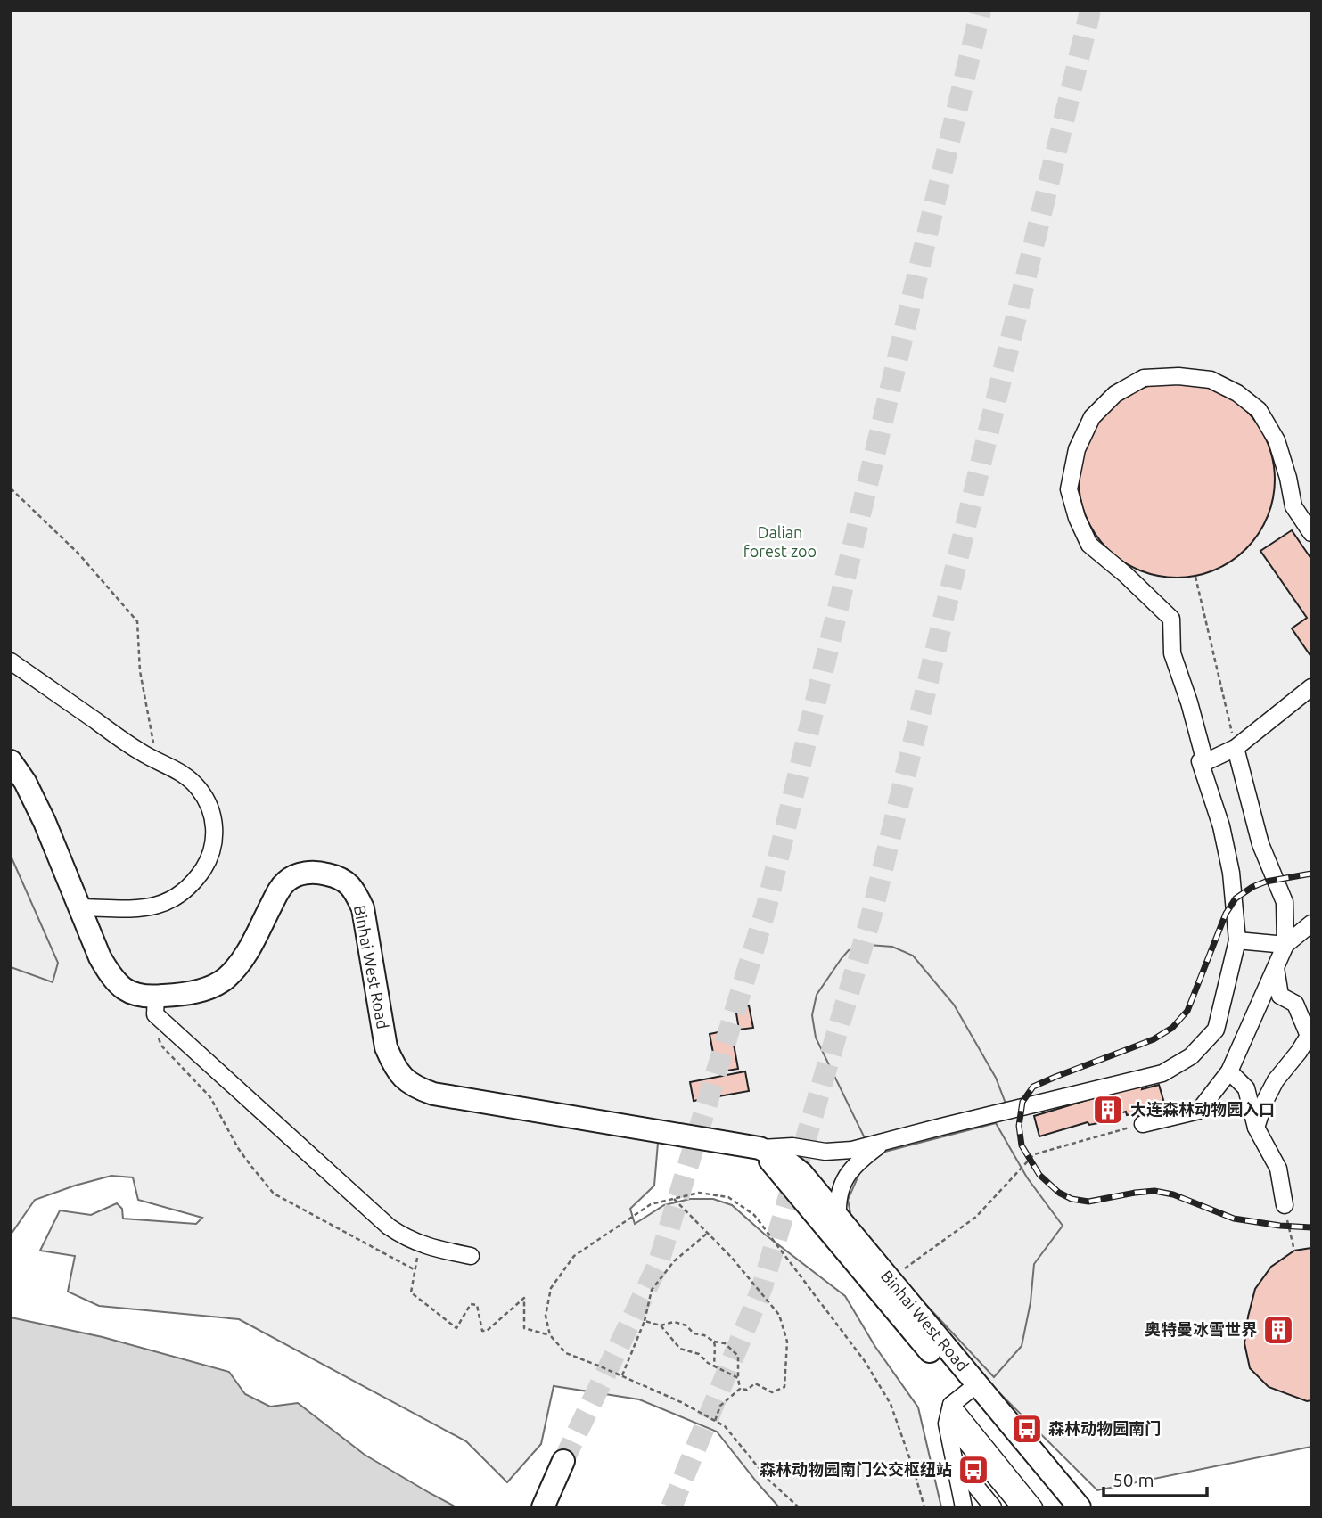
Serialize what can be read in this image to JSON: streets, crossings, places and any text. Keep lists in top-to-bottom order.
{
  "streets": {
    "highway": ["Binhai West Road"]
  },
  "parks": ["Dalian forest zoo"],
  "places": {
    "building": ["大连森林动物园入口", "奥特曼冰雪世界"],
    "bus stop": ["森林动物园南门", "森林动物园南门公交枢纽站"]
  },
  "scale_bar": "50 m"
}
